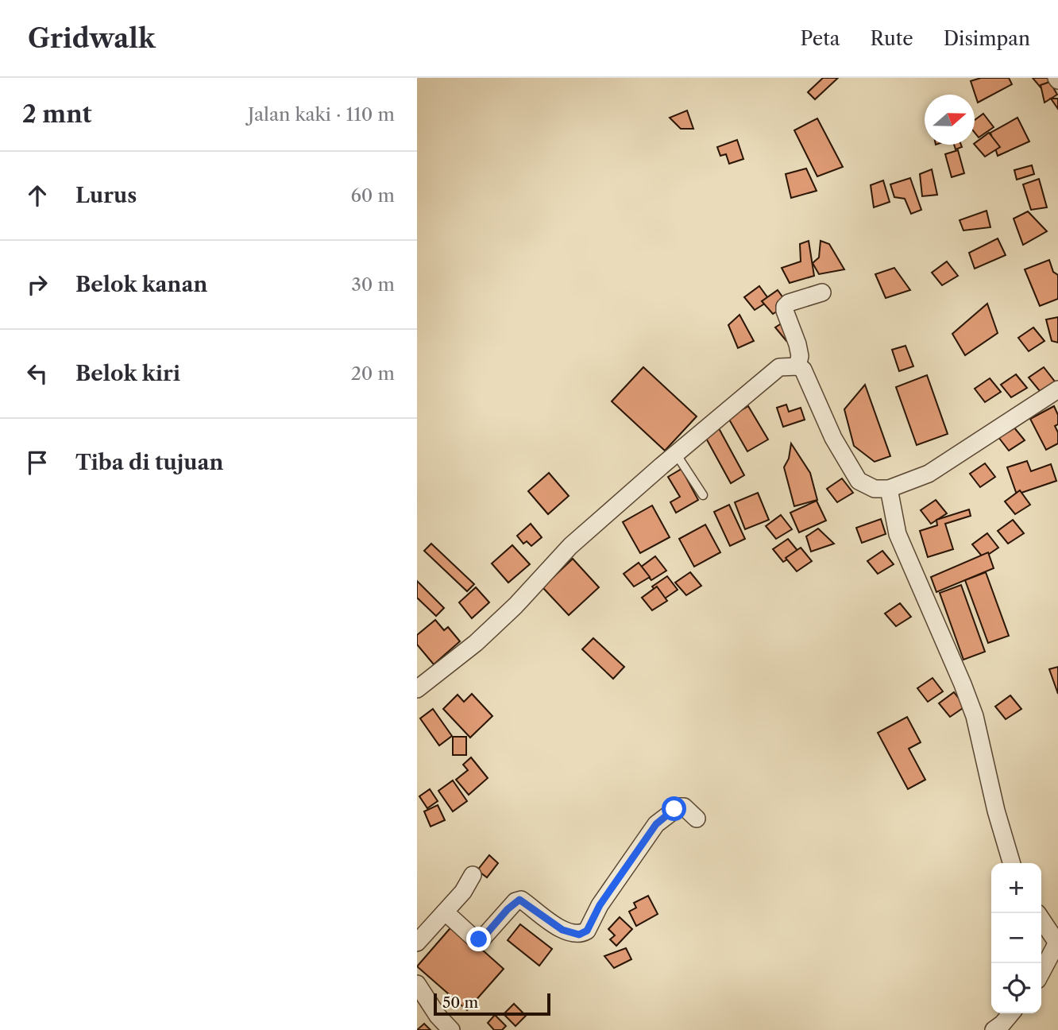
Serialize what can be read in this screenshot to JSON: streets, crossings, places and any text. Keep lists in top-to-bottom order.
{
  "scale_bar": "50 m",
  "north": "right",
  "page": {
    "header": "Gridwalk",
    "nav": ["Peta", "Rute", "Disimpan"],
    "heading": ["2 mnt", "Jalan kaki · 110 m"],
    "list": [
      ["Lurus", "60 m"],
      ["Belok kanan", "30 m"],
      ["Belok kiri", "20 m"],
      "Tiba di tujuan"
    ],
    "map_buttons": ["+", "−"],
    "scale": "50 m"
  }
}
